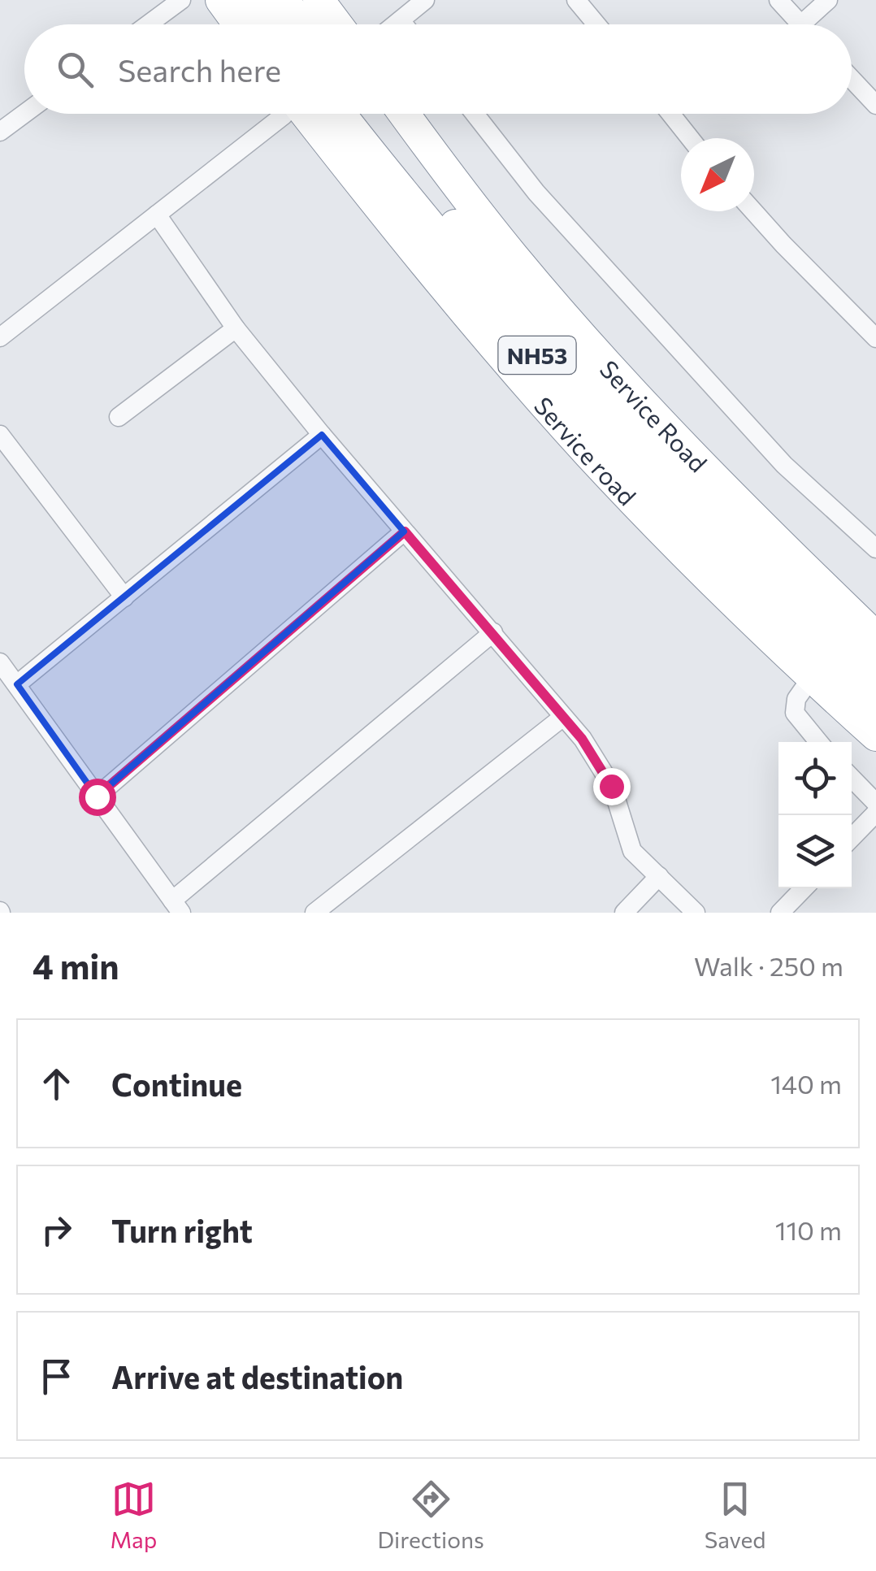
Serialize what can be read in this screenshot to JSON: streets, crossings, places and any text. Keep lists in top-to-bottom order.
{
  "streets": {
    "highway": ["NH53", "Service Road", "Service road"]
  },
  "north": "bottom left",
  "page": {
    "search": "Search here",
    "heading": ["4 min", "Walk · 250 m"],
    "list": [
      ["Continue", "140 m"],
      ["Turn right", "110 m"],
      "Arrive at destination"
    ],
    "nav": ["Map", "Directions", "Saved"]
  }
}
